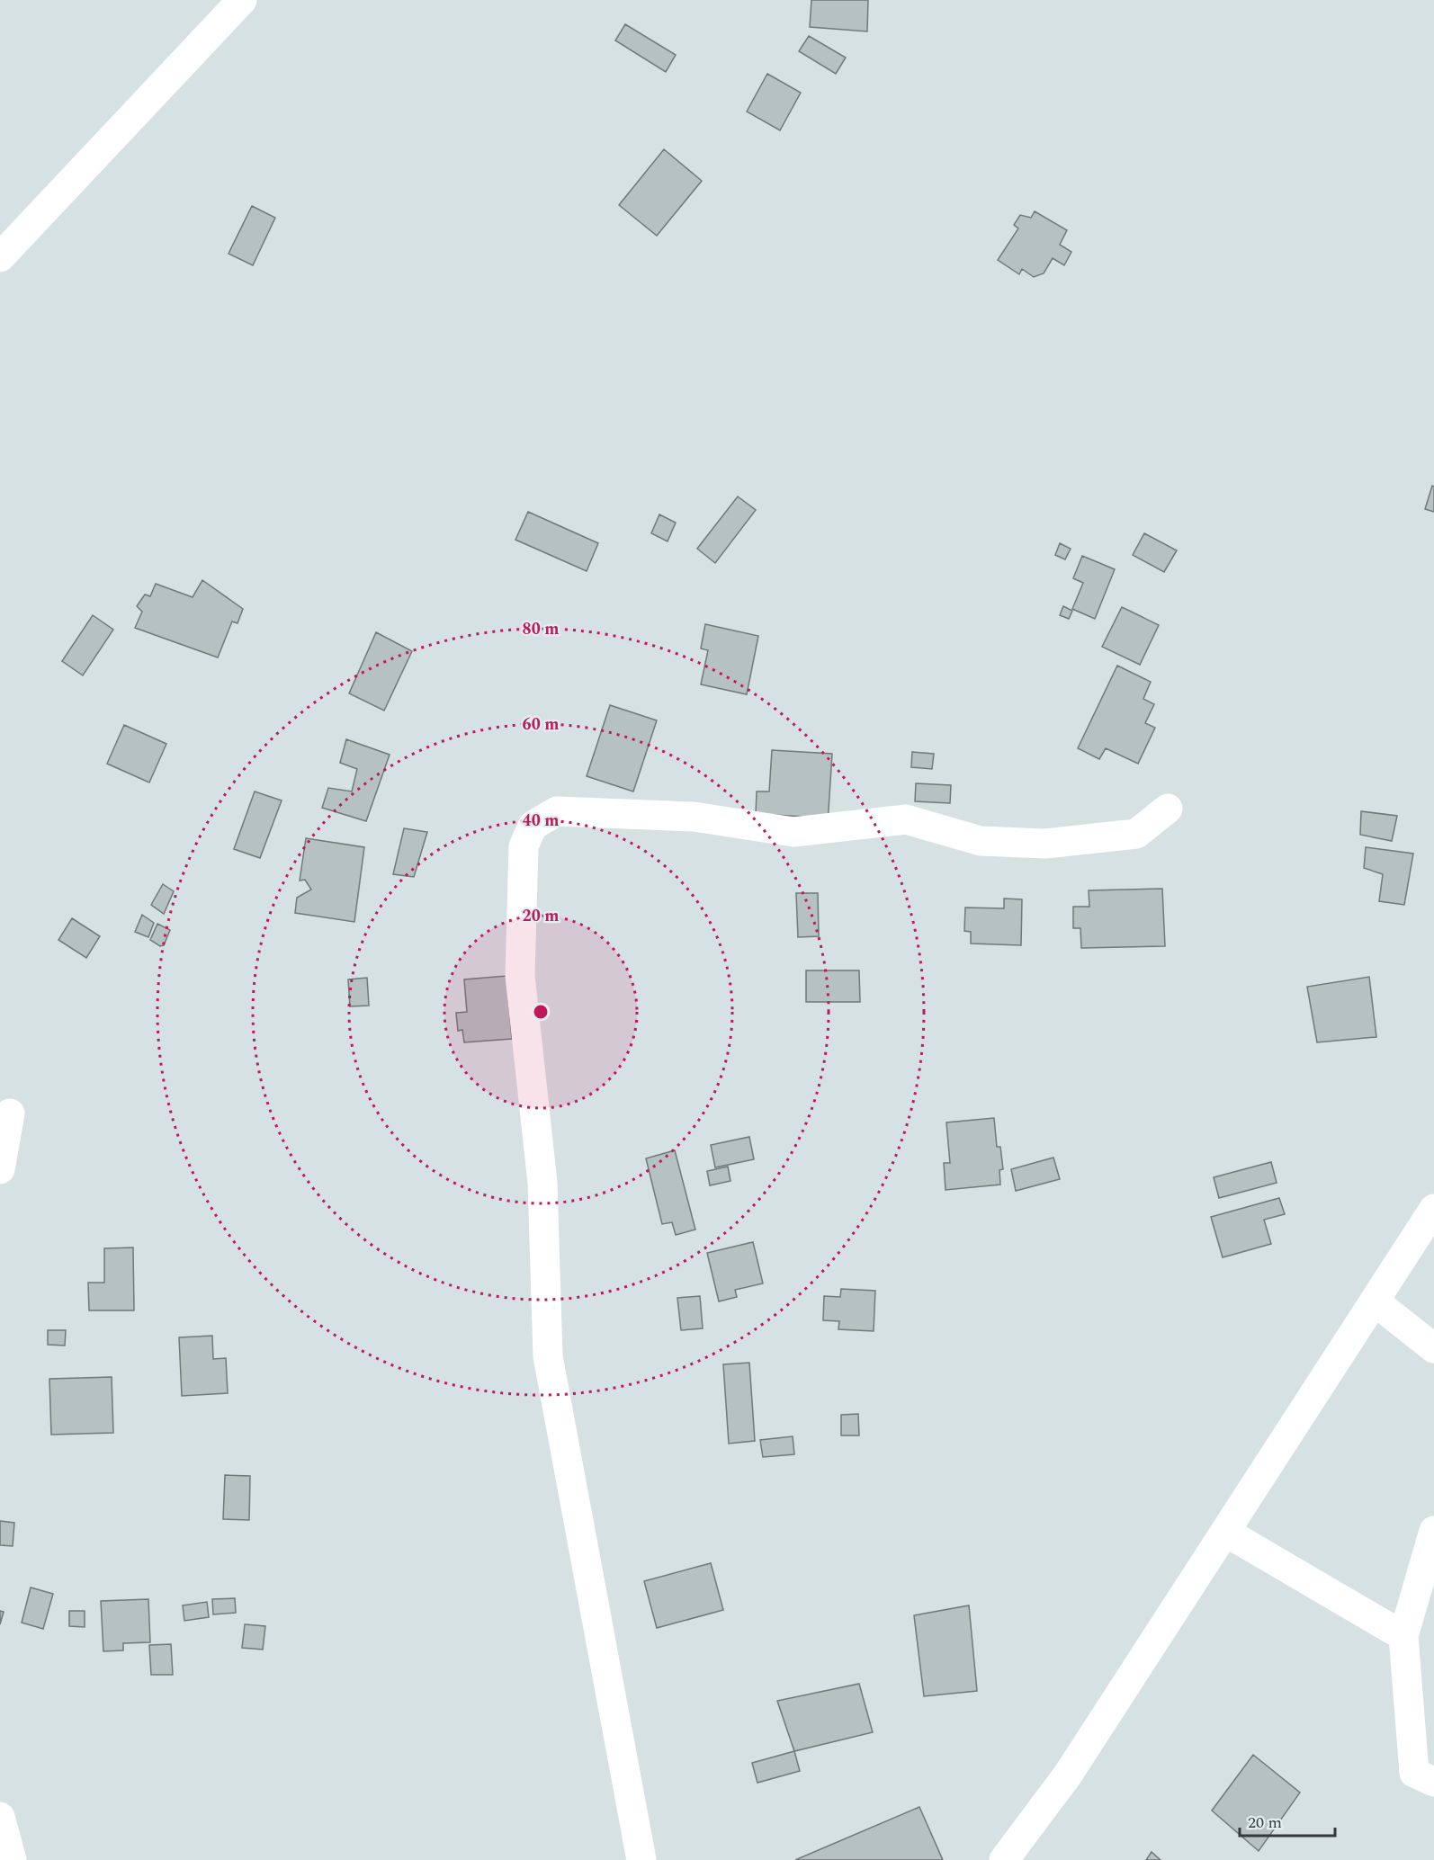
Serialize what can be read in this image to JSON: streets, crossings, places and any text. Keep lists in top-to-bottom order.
{
  "scale_bar": "20 m",
  "rings": [
    "80 m",
    "60 m",
    "40 m",
    "20 m"
  ]
}
